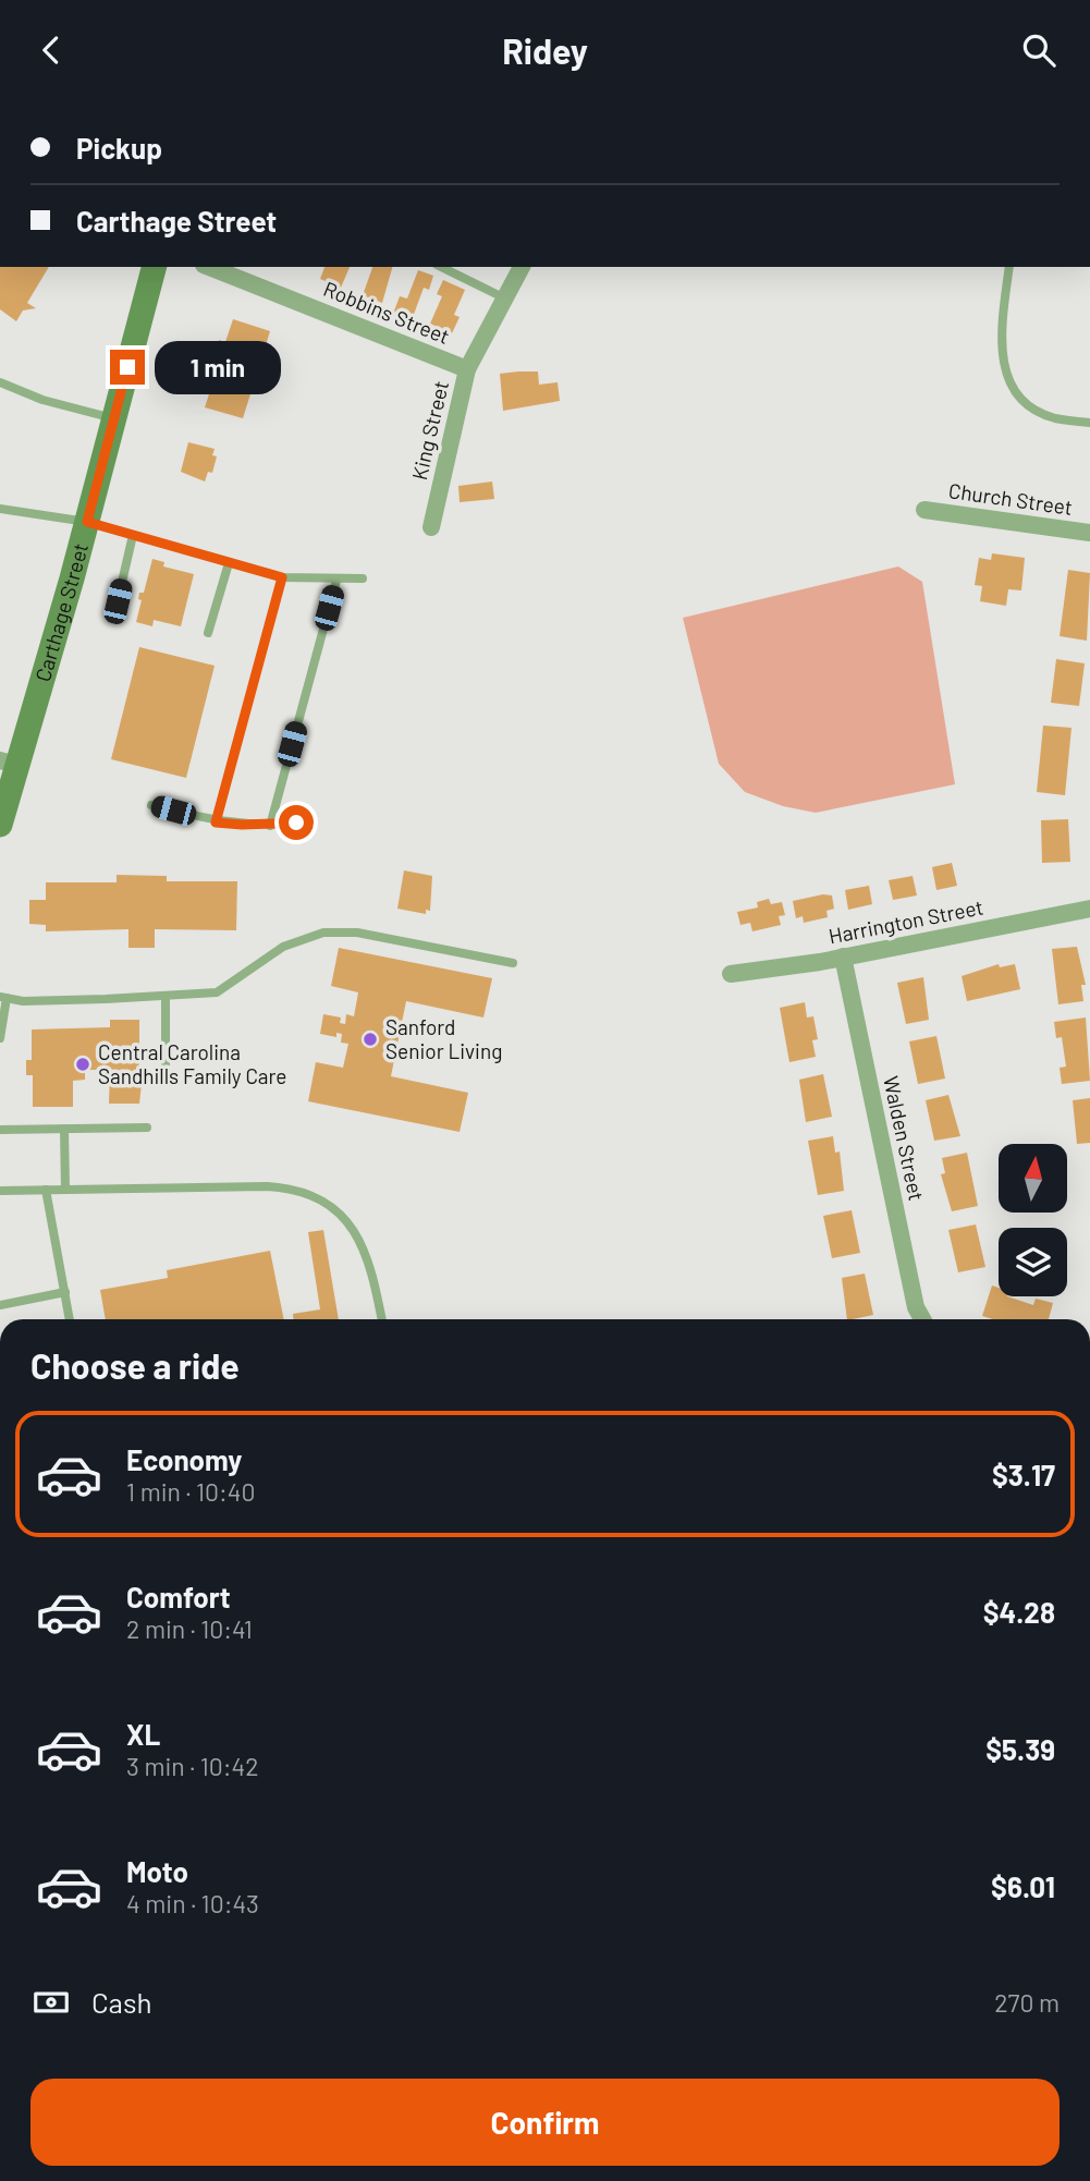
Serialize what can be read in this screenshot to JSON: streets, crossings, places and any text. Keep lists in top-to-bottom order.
{
  "streets": {
    "main road": ["Carthage Street"],
    "street": [
      "Robbins Street",
      "King Street",
      "Church Street",
      "Harrington Street",
      "Walden Street"
    ]
  },
  "crossings": [
    ["Robbins Street", "King Street"],
    ["Harrington Street", "Walden Street"]
  ],
  "places": ["Sanford Senior Living", "Central Carolina Sandhills Family Care"],
  "north": "top",
  "page": {
    "header": "Ridey",
    "banner": ["Pickup", "Carthage Street"],
    "bubble": "1 min",
    "heading": "Choose a ride",
    "list": [
      {
        "name": "Economy",
        "note": "1 min · 10:40",
        "value": "$3.17"
      },
      {
        "name": "Comfort",
        "note": "2 min · 10:41",
        "value": "$4.28"
      },
      {
        "name": "XL",
        "note": "3 min · 10:42",
        "value": "$5.39"
      },
      {
        "name": "Moto",
        "note": "4 min · 10:43",
        "value": "$6.01"
      }
    ],
    "pay": ["Cash", "270 m"],
    "buttons": "Confirm"
  }
}
